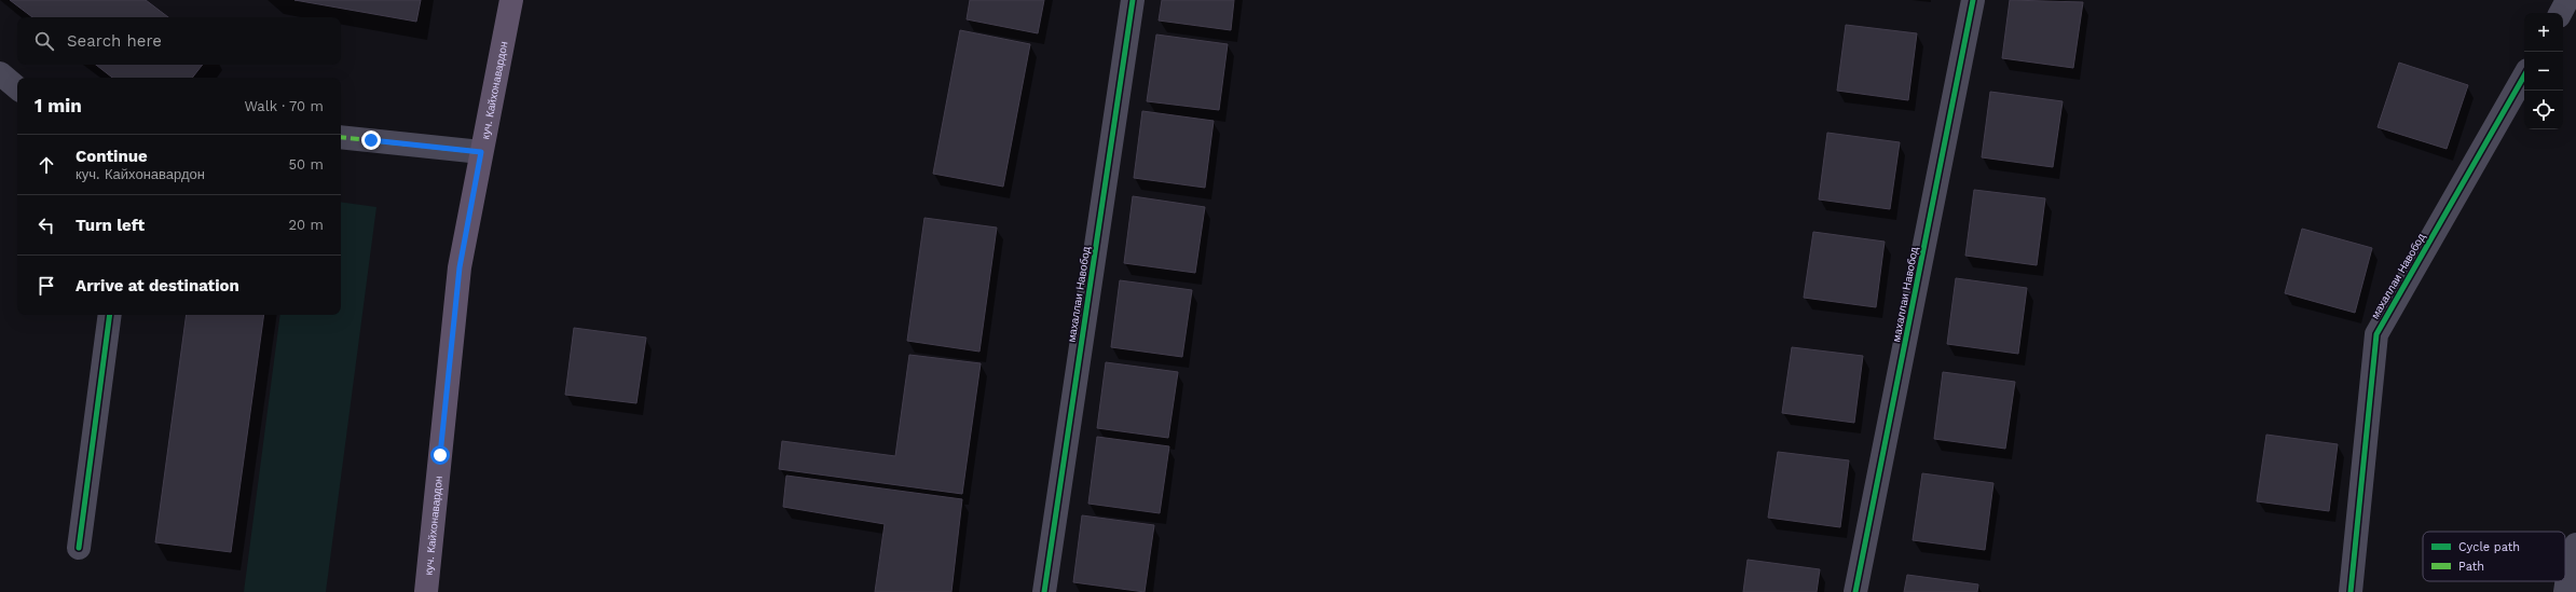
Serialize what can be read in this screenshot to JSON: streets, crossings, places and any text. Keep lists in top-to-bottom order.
{
  "streets": {
    "main road": ["куч. Кайхонавардон"],
    "street": ["махаллаи Навобод"]
  },
  "legend": ["Cycle path", "Path"],
  "page": {
    "map_buttons": ["+", "−"],
    "search": "Search here",
    "heading": ["1 min", "Walk · 70 m"],
    "list": [
      ["Continue", "куч. Кайхонавардон", "50 m"],
      ["Turn left", "20 m"],
      "Arrive at destination"
    ]
  }
}
